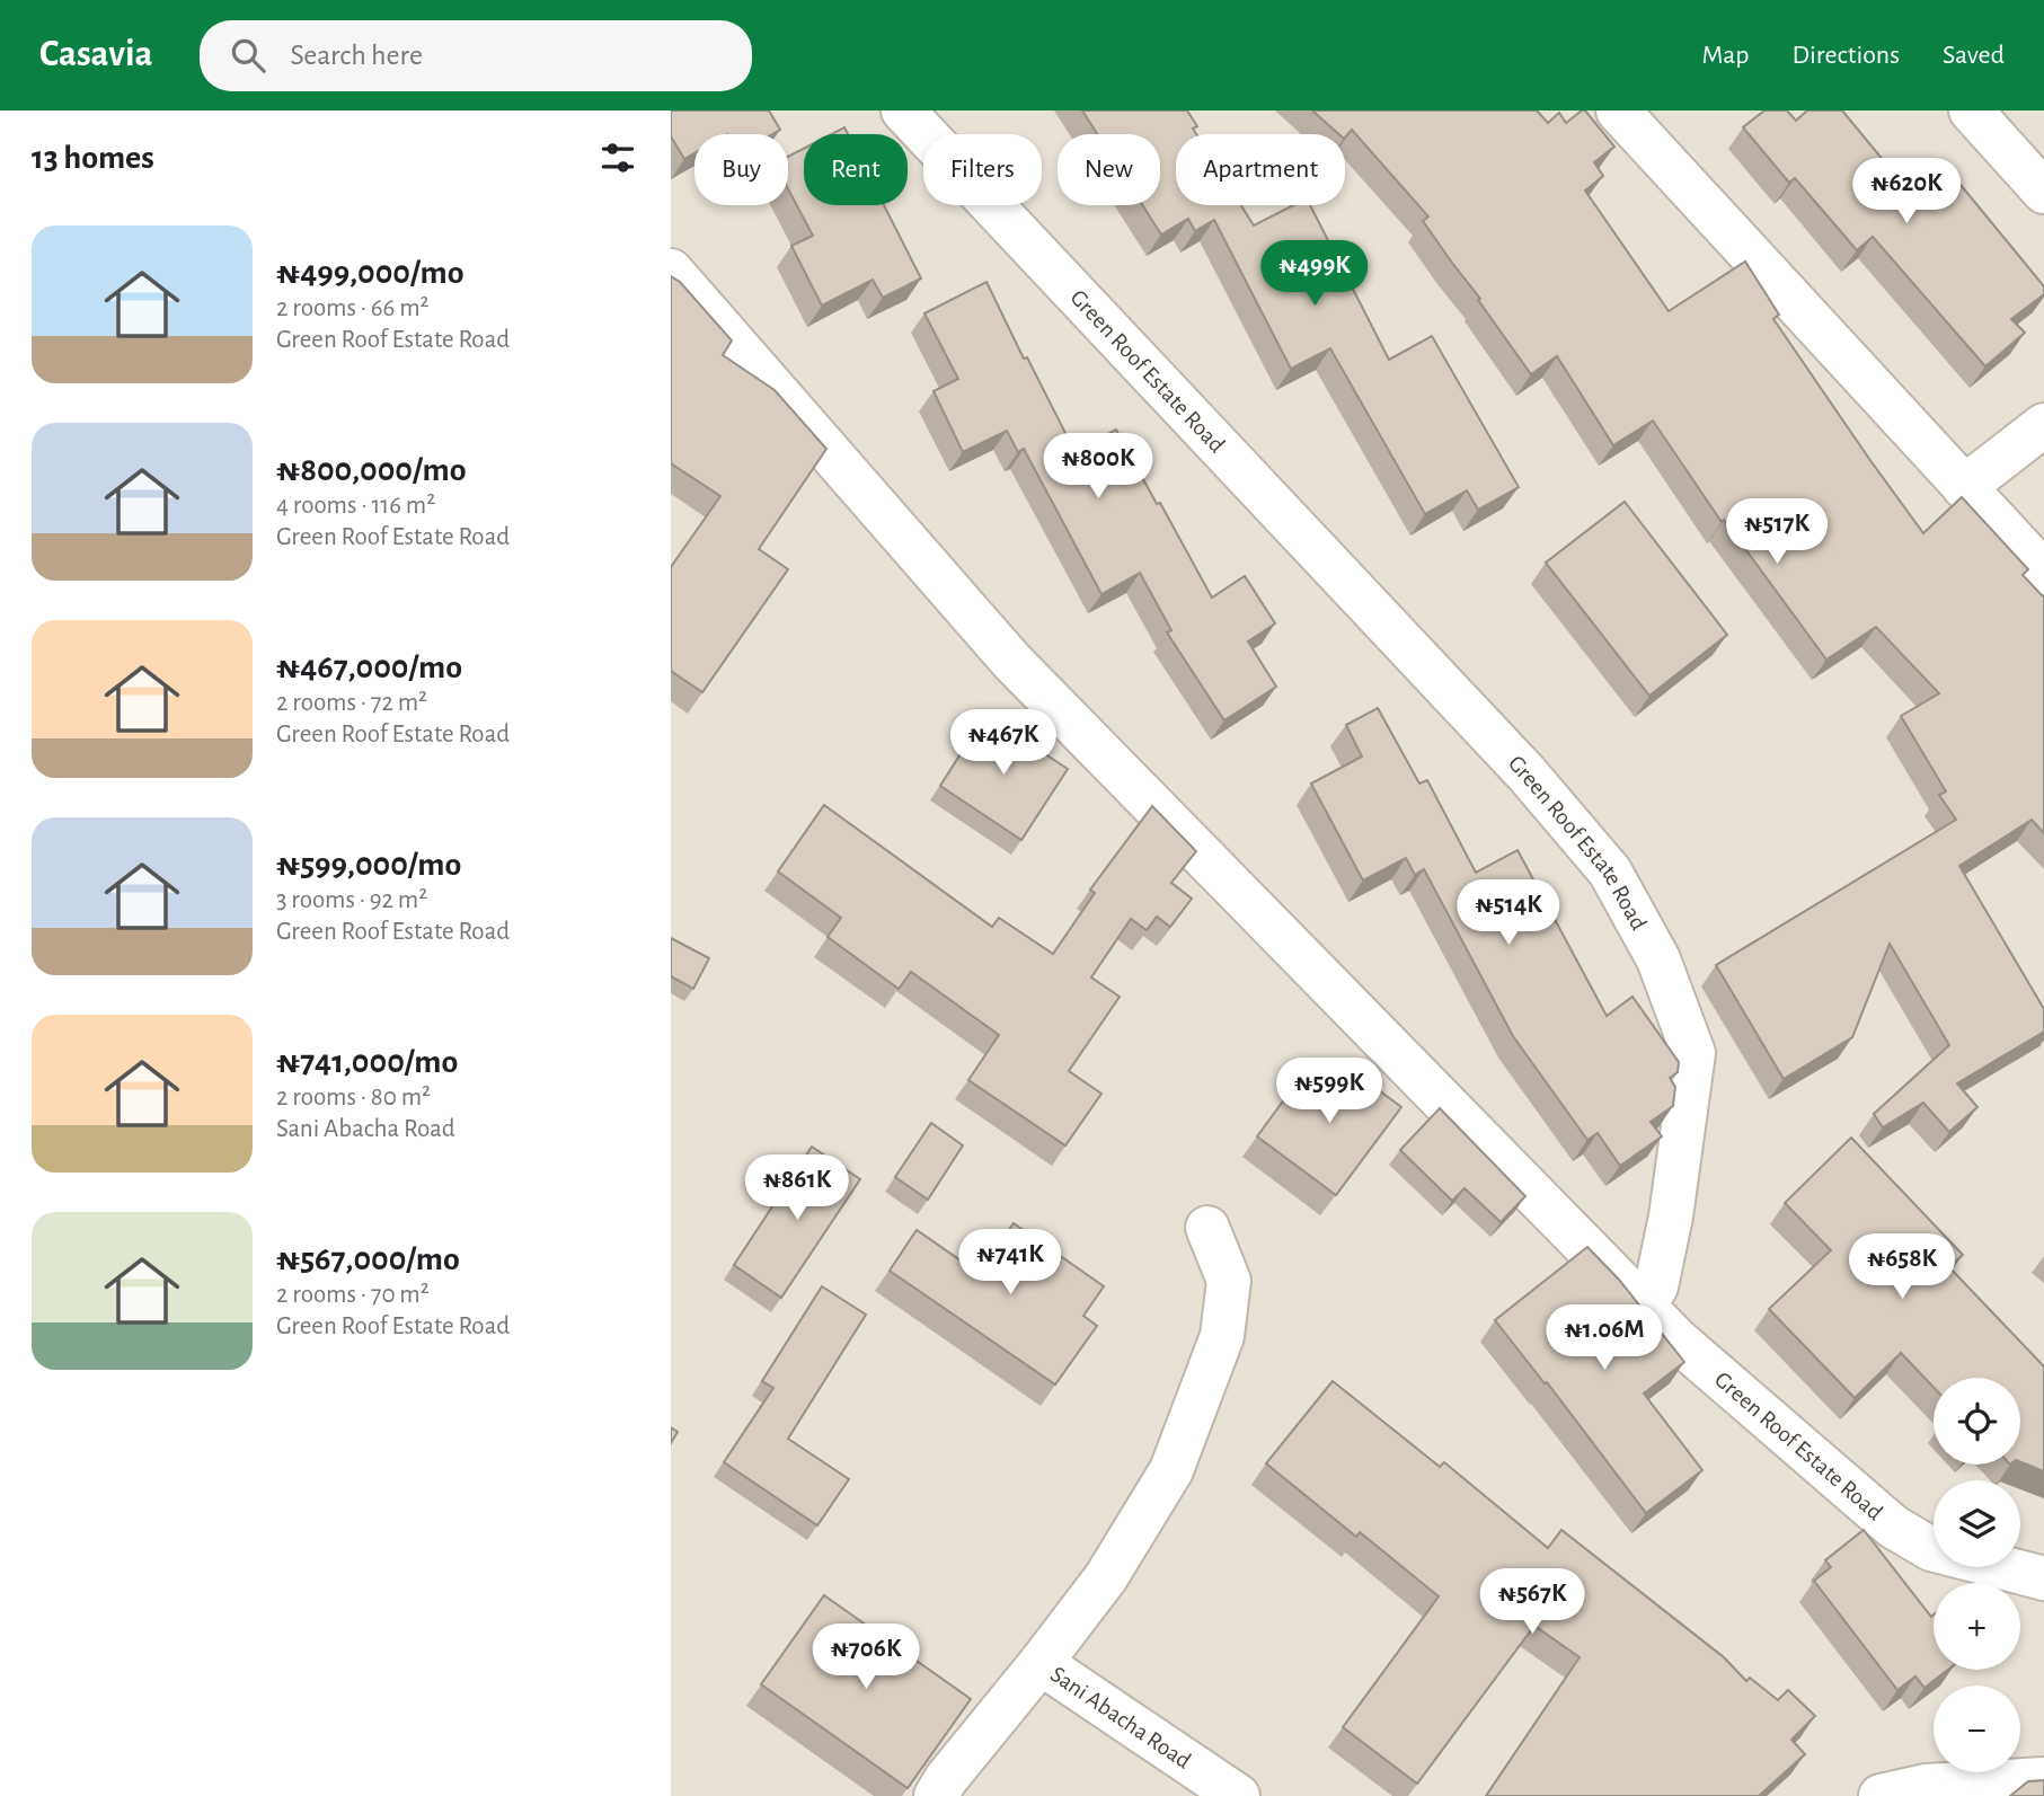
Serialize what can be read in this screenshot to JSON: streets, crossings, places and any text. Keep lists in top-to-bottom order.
{
  "streets": {
    "street": ["Green Roof Estate Road", "Sani Abacha Road"]
  },
  "page": {
    "header": "Casavia",
    "search": "Search here",
    "nav": ["Map", "Directions", "Saved"],
    "heading": "13 homes",
    "chip": [
      "Buy",
      "Rent",
      "Filters",
      "New",
      "Apartment"
    ],
    "price": [
      "₦620K",
      "₦499K",
      "₦800K",
      "₦517K",
      "₦467K",
      "₦514K",
      "₦599K",
      "₦861K",
      "₦741K",
      "₦658K",
      "₦1.06M",
      "₦567K",
      "₦706K"
    ],
    "list": [
      {
        "name": "₦499,000/mo",
        "note": "2 rooms · 66 m² · Green Roof Estate Road"
      },
      {
        "name": "₦800,000/mo",
        "note": "4 rooms · 116 m² · Green Roof Estate Road"
      },
      {
        "name": "₦467,000/mo",
        "note": "2 rooms · 72 m² · Green Roof Estate Road"
      },
      {
        "name": "₦599,000/mo",
        "note": "3 rooms · 92 m² · Green Roof Estate Road"
      },
      {
        "name": "₦741,000/mo",
        "note": "2 rooms · 80 m² · Sani Abacha Road"
      },
      {
        "name": "₦567,000/mo",
        "note": "2 rooms · 70 m² · Green Roof Estate Road"
      }
    ],
    "map_buttons": ["+", "−"]
  }
}
